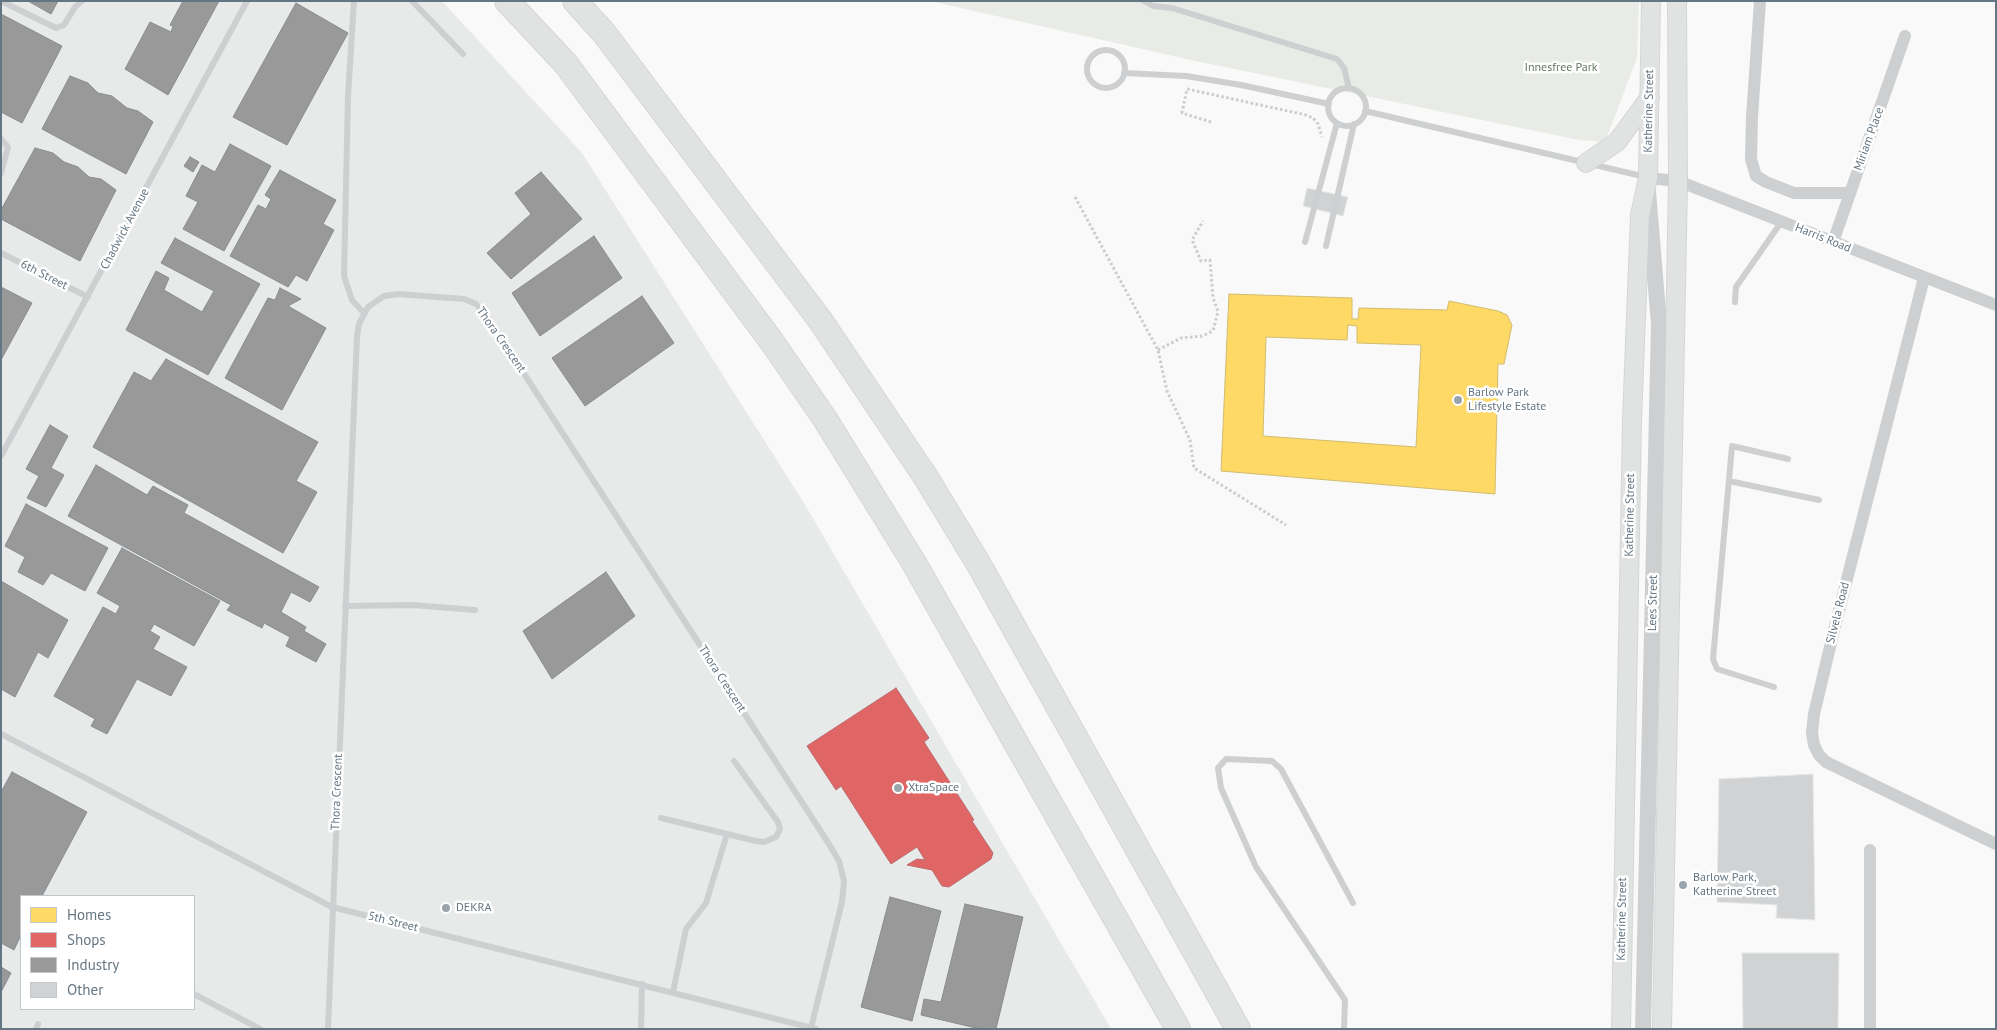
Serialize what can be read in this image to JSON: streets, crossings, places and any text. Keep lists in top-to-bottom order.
{
  "streets": {
    "main road": ["Katherine Street"],
    "street": [
      "Miriam Place",
      "Harris Road",
      "Lees Street",
      "Silvela Road"
    ],
    "lane": [
      "Chadwick Avenue",
      "6th Street",
      "Thora Crescent",
      "5th Street"
    ]
  },
  "crossings": [
    ["Katherine Street", "Harris Road"],
    ["Katherine Street", "Lees Street"],
    ["Miriam Place", "Harris Road"],
    ["Chadwick Avenue", "6th Street"],
    ["Harris Road", "Lees Street"],
    ["Harris Road", "Silvela Road"],
    ["Thora Crescent", "5th Street"]
  ],
  "parks": ["Innesfree Park"],
  "places": [
    "Barlow Park Lifestyle Estate",
    "XtraSpace",
    "Barlow Park, Katherine Street",
    "DEKRA"
  ],
  "legend": [
    "Homes",
    "Shops",
    "Industry",
    "Other"
  ]
}
